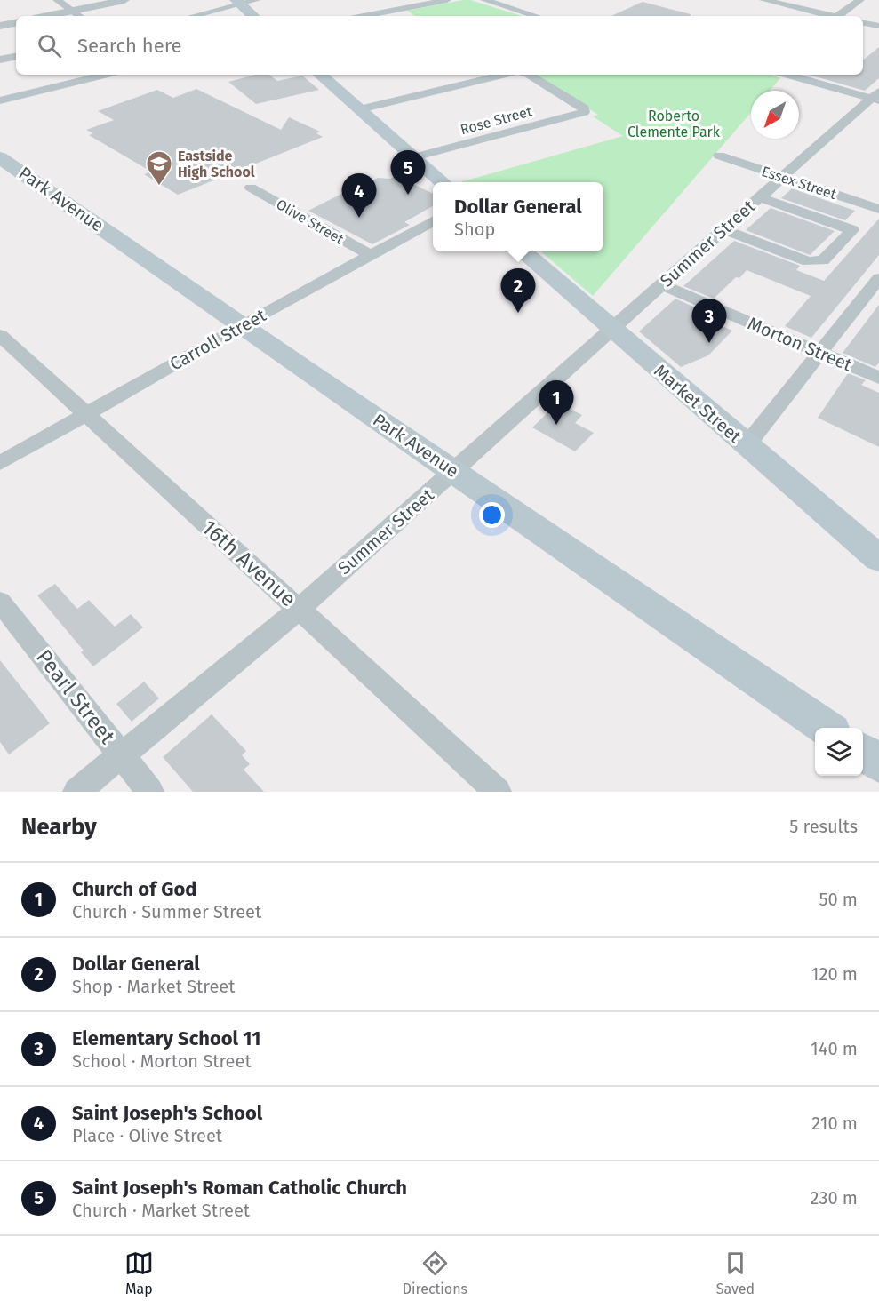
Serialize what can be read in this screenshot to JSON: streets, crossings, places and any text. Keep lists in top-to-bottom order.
{
  "streets": {
    "main road": ["Park Avenue", "Market Street"],
    "street": [
      "Rose Street",
      "Essex Street",
      "Olive Street",
      "Summer Street",
      "Carroll Street",
      "Morton Street",
      "16th Avenue",
      "Pearl Street"
    ]
  },
  "crossings": [
    ["Essex Street", "Summer Street"],
    ["Park Avenue", "Summer Street"],
    ["Park Avenue", "Carroll Street"],
    ["Olive Street", "Carroll Street"],
    ["Summer Street", "Morton Street"],
    ["Summer Street", "Market Street"],
    ["Summer Street", "16th Avenue"],
    ["Summer Street", "Pearl Street"],
    ["Carroll Street", "16th Avenue"]
  ],
  "parks": ["Roberto Clemente Park"],
  "places": {
    "school or university": ["Eastside High School"]
  },
  "north": "bottom left",
  "page": {
    "search": "Search here",
    "pins": [
      "5",
      "4",
      "2",
      "3",
      "1"
    ],
    "popup": ["Dollar General", "Shop"],
    "heading": ["Nearby", "5 results"],
    "list": [
      {
        "mark": "1",
        "name": "Church of God",
        "note": "Church · Summer Street",
        "value": "50 m"
      },
      {
        "mark": "2",
        "name": "Dollar General",
        "note": "Shop · Market Street",
        "value": "120 m"
      },
      {
        "mark": "3",
        "name": "Elementary School 11",
        "note": "School · Morton Street",
        "value": "140 m"
      },
      {
        "mark": "4",
        "name": "Saint Joseph's School",
        "note": "Place · Olive Street",
        "value": "210 m"
      },
      {
        "mark": "5",
        "name": "Saint Joseph's Roman Catholic Church",
        "note": "Church · Market Street",
        "value": "230 m"
      }
    ],
    "nav": ["Map", "Directions", "Saved"]
  }
}
